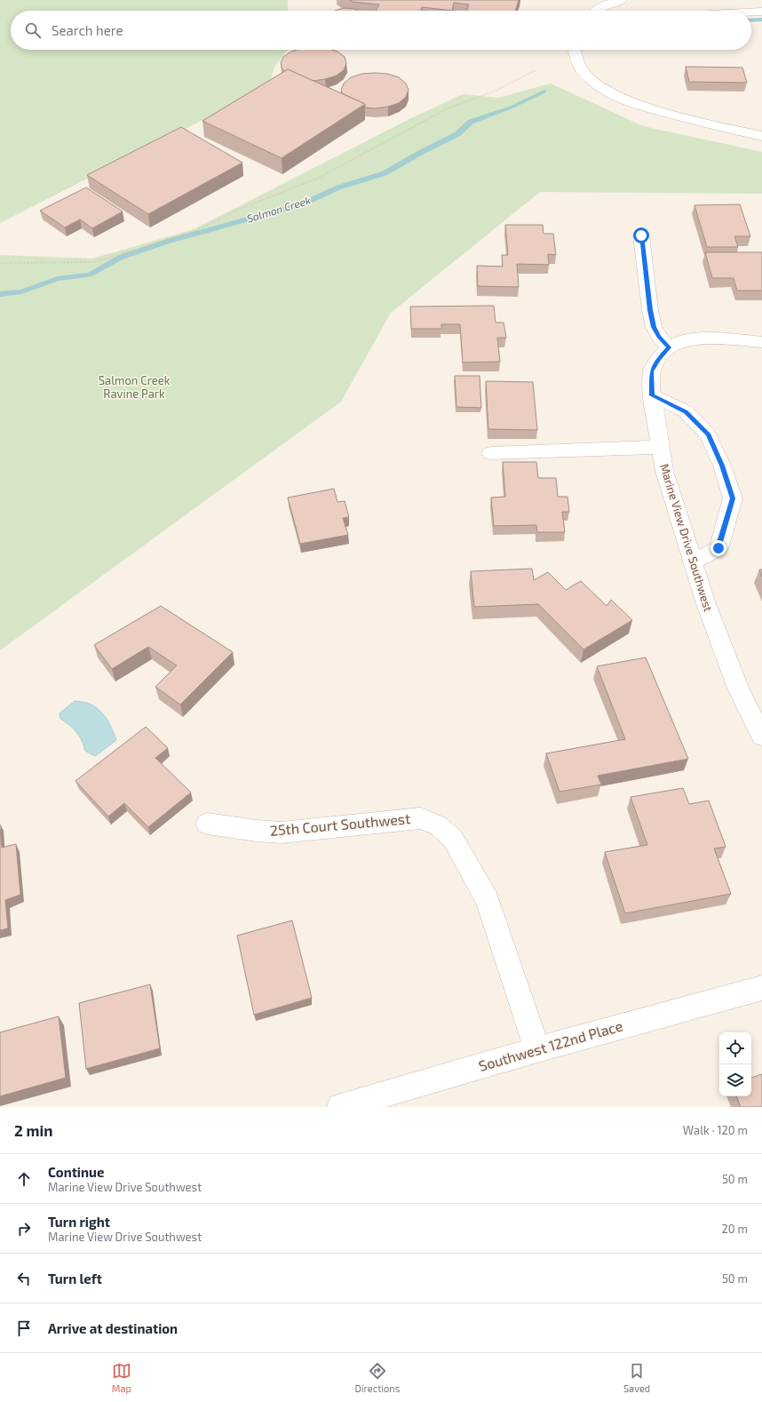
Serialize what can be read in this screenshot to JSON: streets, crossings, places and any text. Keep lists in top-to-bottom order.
{
  "streets": {
    "street": ["Marine View Drive Southwest", "25th Court Southwest", "Southwest 122nd Place"]
  },
  "crossings": [
    ["25th Court Southwest", "Southwest 122nd Place"]
  ],
  "water": ["Salmon Creek"],
  "parks": ["Salmon Creek Ravine Park"],
  "page": {
    "search": "Search here",
    "heading": ["2 min", "Walk · 120 m"],
    "list": [
      ["Continue", "Marine View Drive Southwest", "50 m"],
      ["Turn right", "Marine View Drive Southwest", "20 m"],
      ["Turn left", "50 m"],
      "Arrive at destination"
    ],
    "nav": ["Map", "Directions", "Saved"]
  }
}
